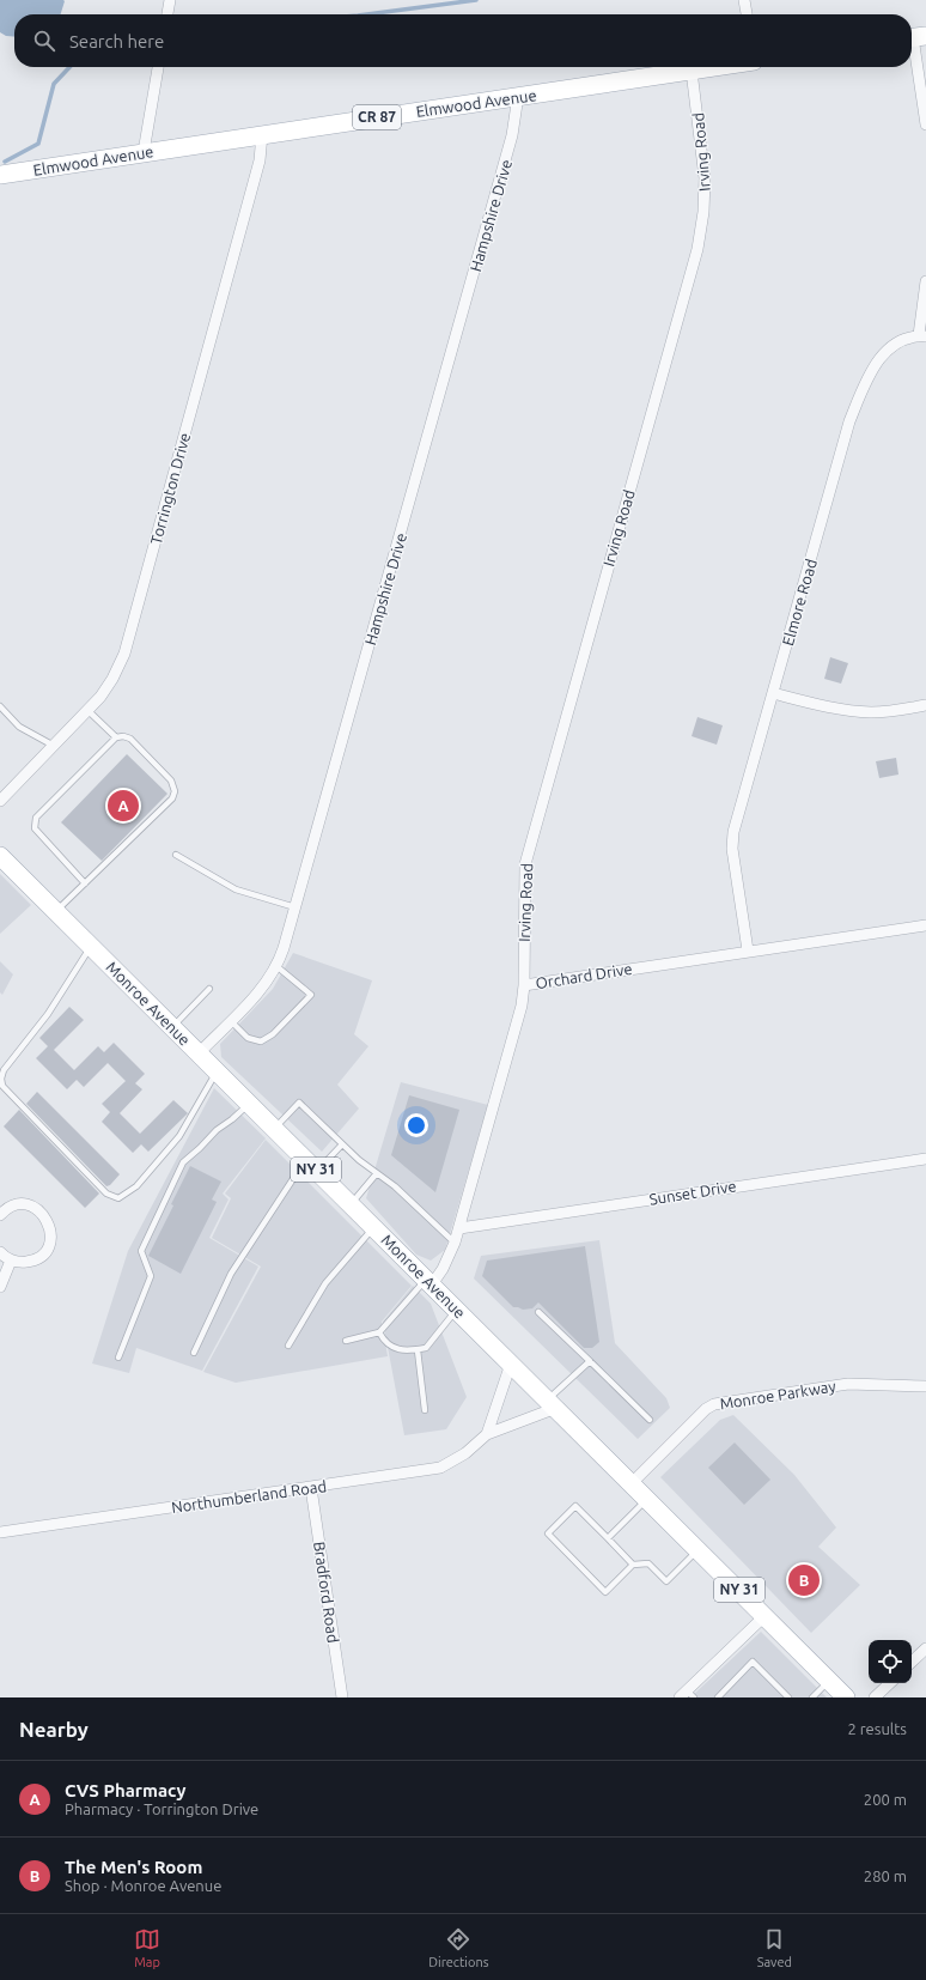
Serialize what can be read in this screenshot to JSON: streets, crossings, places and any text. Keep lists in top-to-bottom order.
{
  "streets": {
    "main road": [
      "Elmwood Avenue",
      "CR 87",
      "Monroe Avenue",
      "NY 31"
    ],
    "street": [
      "Irving Road",
      "Hampshire Drive",
      "Torrington Drive",
      "Elmore Road",
      "Orchard Drive",
      "Sunset Drive",
      "Monroe Parkway",
      "Northumberland Road",
      "Bradford Road"
    ]
  },
  "crossings": [
    ["Elmwood Avenue", "Irving Road"],
    ["Elmwood Avenue", "Hampshire Drive"],
    ["Elmwood Avenue", "Torrington Drive"],
    ["Irving Road", "Orchard Drive"],
    ["Hampshire Drive", "Monroe Avenue"],
    ["Elmore Road", "Orchard Drive"],
    ["Orchard Drive", "Monroe Avenue"],
    ["Orchard Drive", "Sunset Drive"],
    ["Monroe Avenue", "Monroe Parkway"],
    ["Monroe Avenue", "Northumberland Road"],
    ["Northumberland Road", "Bradford Road"]
  ],
  "page": {
    "search": "Search here",
    "pins": ["A", "B"],
    "heading": ["Nearby", "2 results"],
    "list": [
      {
        "mark": "A",
        "name": "CVS Pharmacy",
        "note": "Pharmacy · Torrington Drive",
        "value": "200 m"
      },
      {
        "mark": "B",
        "name": "The Men's Room",
        "note": "Shop · Monroe Avenue",
        "value": "280 m"
      }
    ],
    "nav": ["Map", "Directions", "Saved"]
  }
}
